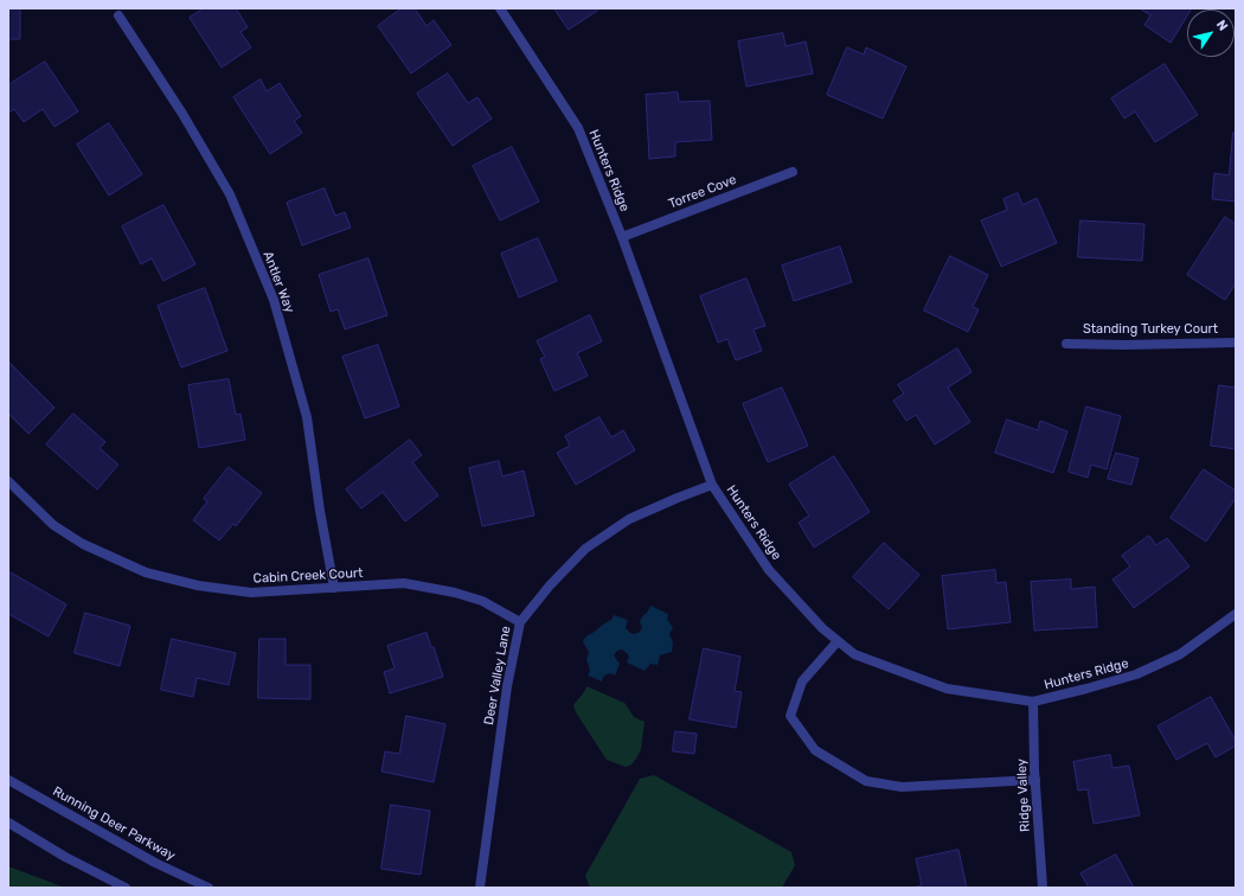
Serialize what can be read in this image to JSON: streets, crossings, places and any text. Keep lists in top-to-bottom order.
{
  "streets": {
    "street": [
      "Hunters Ridge",
      "Torree Cove",
      "Antler Way",
      "Standing Turkey Court",
      "Cabin Creek Court",
      "Deer Valley Lane",
      "Ridge Valley",
      "Running Deer Parkway"
    ]
  },
  "crossings": [
    ["Hunters Ridge", "Torree Cove"],
    ["Hunters Ridge", "Deer Valley Lane"],
    ["Hunters Ridge", "Ridge Valley"],
    ["Antler Way", "Cabin Creek Court"],
    ["Cabin Creek Court", "Deer Valley Lane"]
  ],
  "north": "top right"
}
